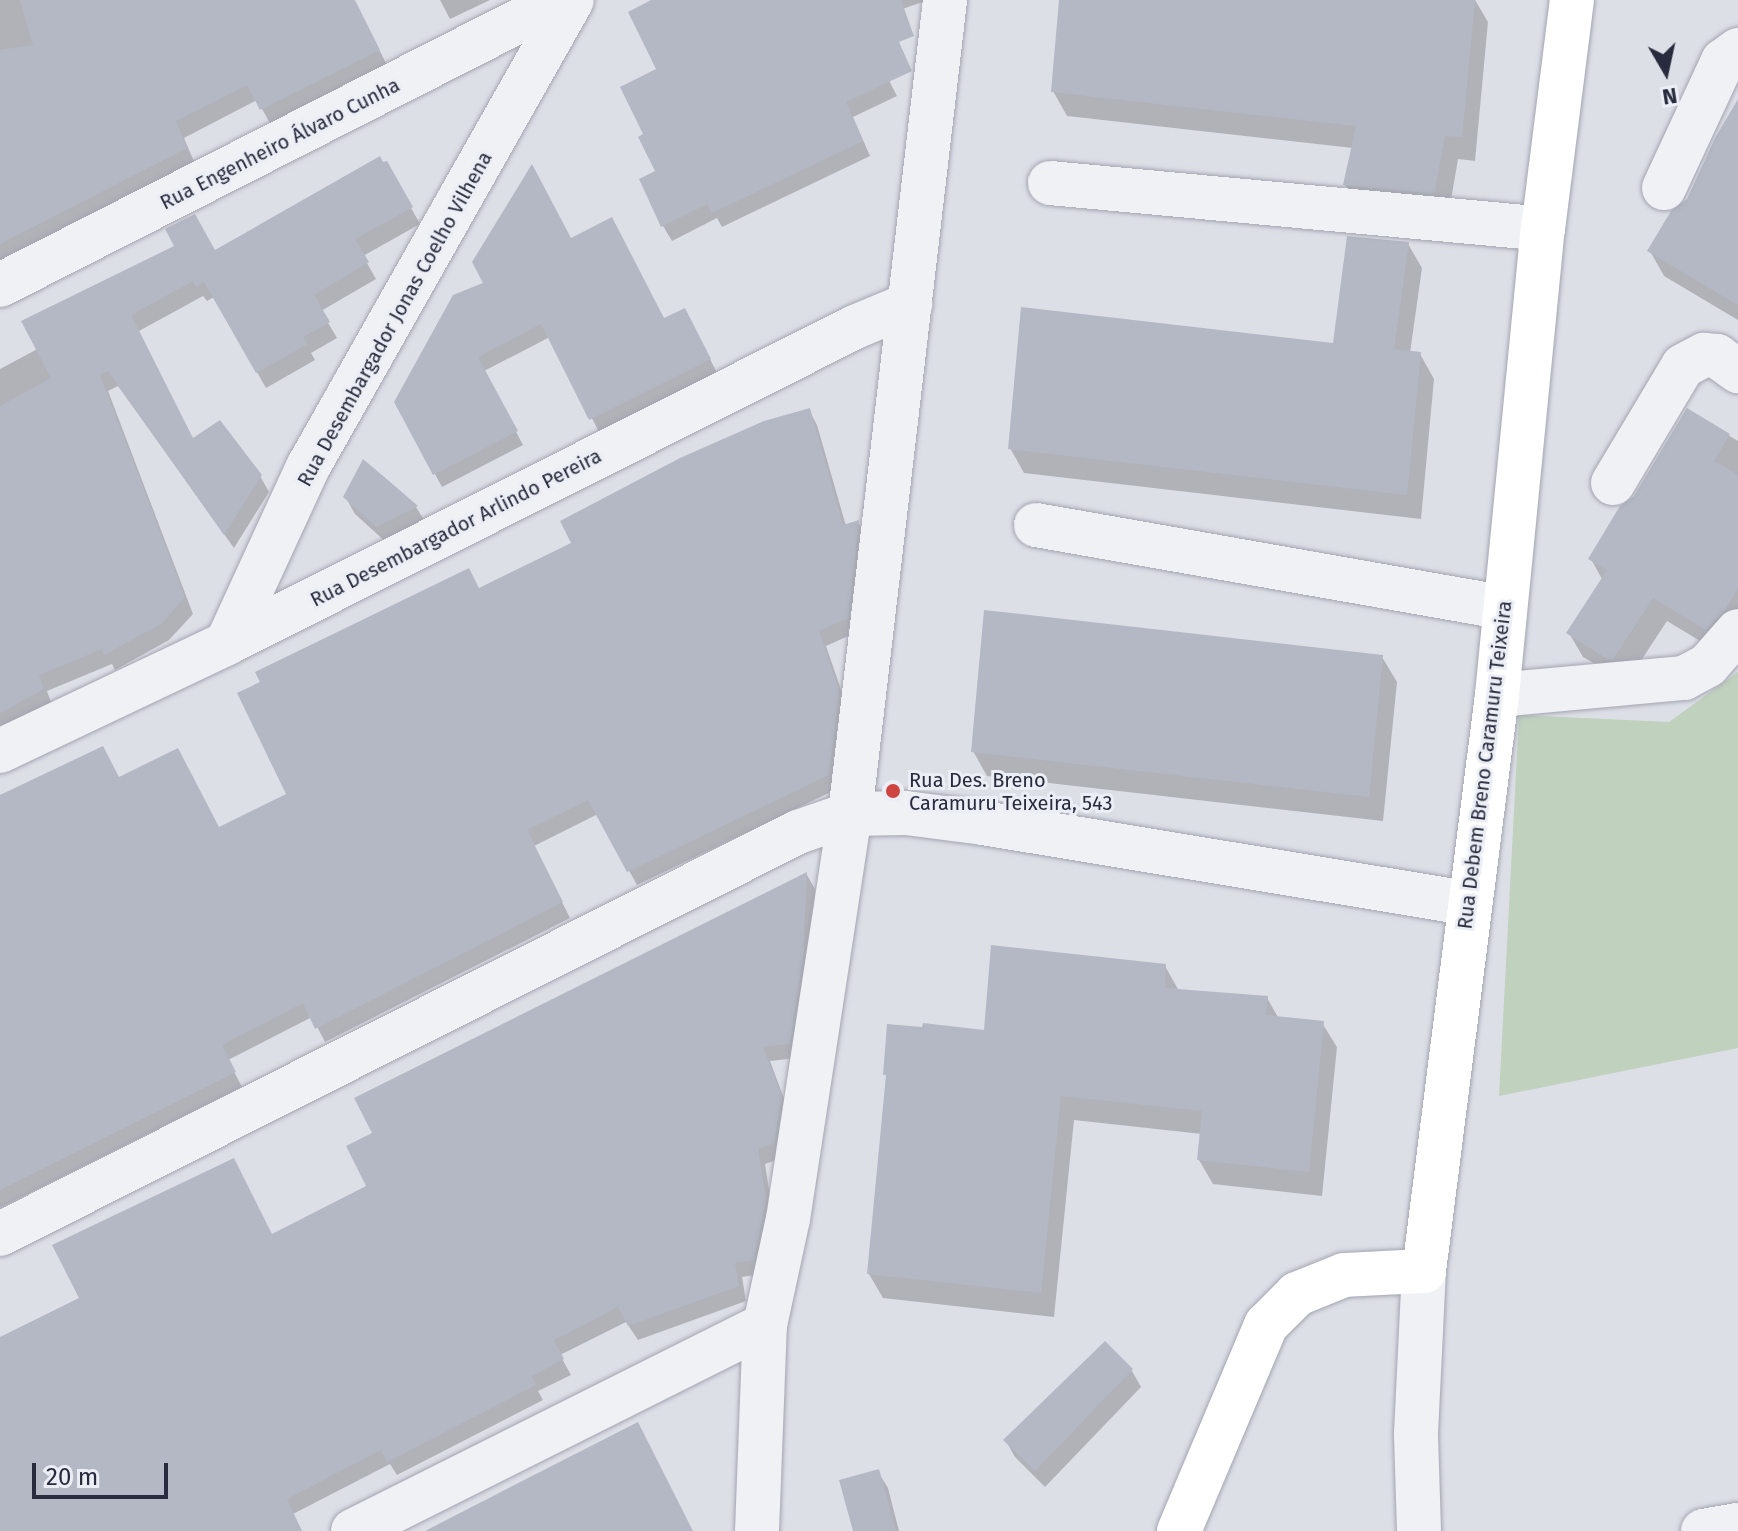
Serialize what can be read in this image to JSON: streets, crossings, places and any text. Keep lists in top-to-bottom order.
{
  "streets": {
    "street": [
      "Rua Engenheiro Álvaro Cunha",
      "Rua Desembargador Jonas Coelho Vilhena",
      "Rua Desembargador Arlindo Pereira",
      "Rua Debem Breno Caramuru Teixeira"
    ]
  },
  "crossings": [
    ["Rua Desembargador Jonas Coelho Vilhena", "Rua Desembargador Arlindo Pereira"]
  ],
  "places": ["Rua Des. Breno Caramuru Teixeira, 543"],
  "scale_bar": "20 m",
  "north": "bottom"
}
